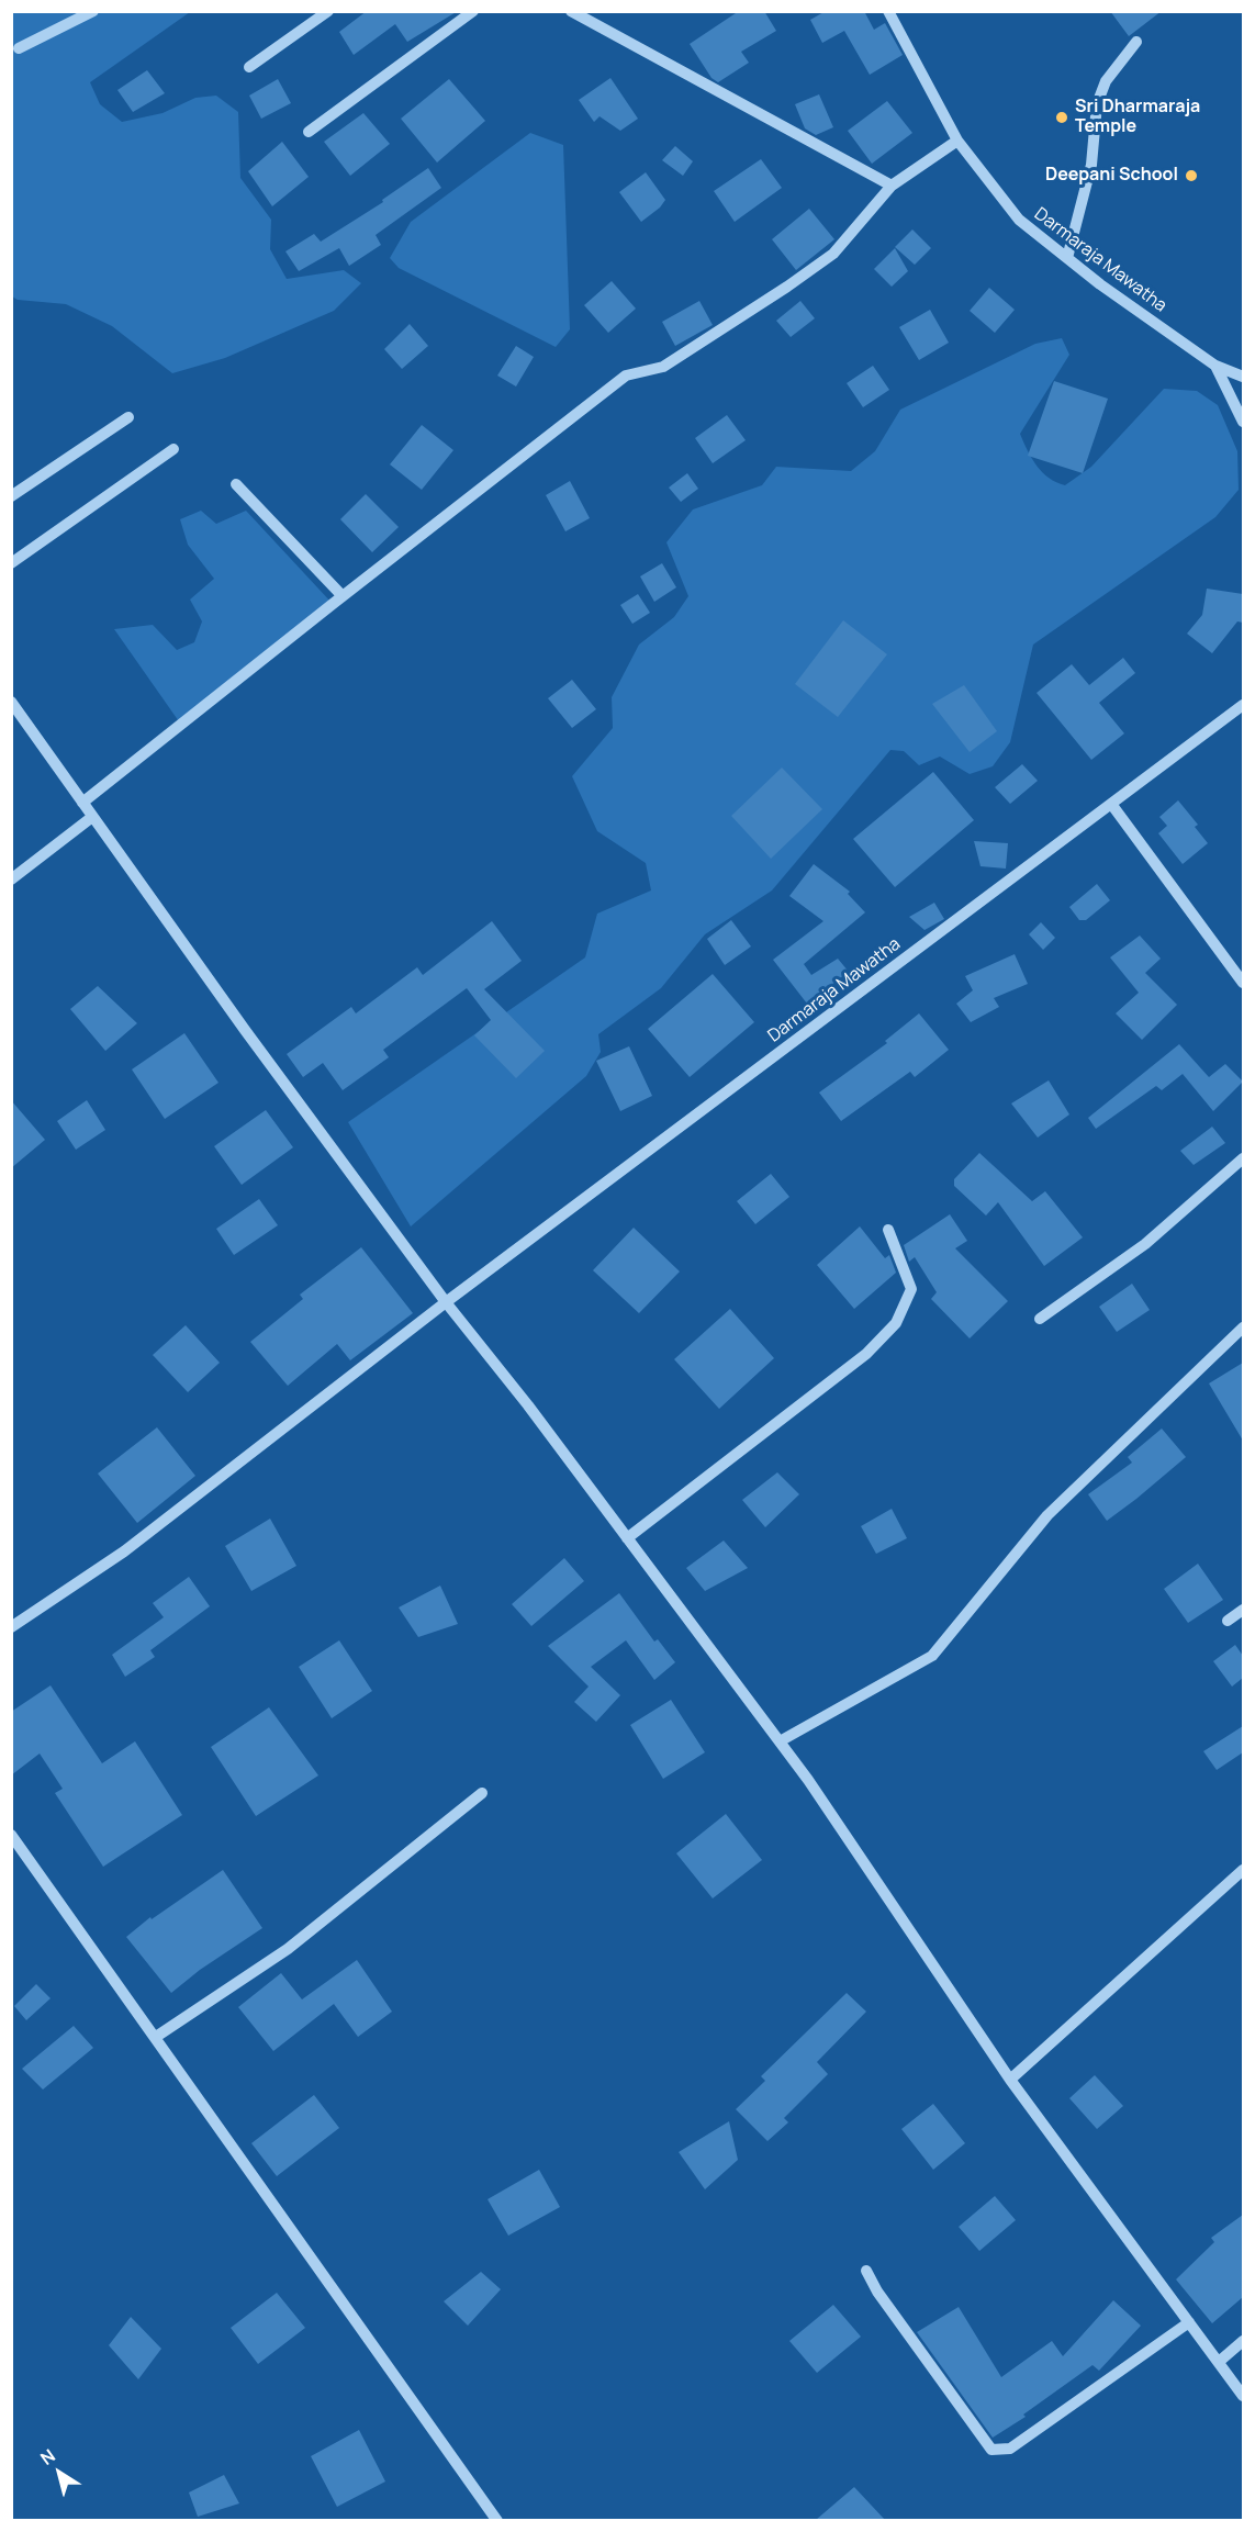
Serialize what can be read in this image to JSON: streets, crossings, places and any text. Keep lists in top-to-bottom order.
{
  "streets": {
    "street": ["Darmaraja Mawatha"]
  },
  "places": ["Sri Dharmaraja Temple", "Deepani School"],
  "north": "top left"
}
